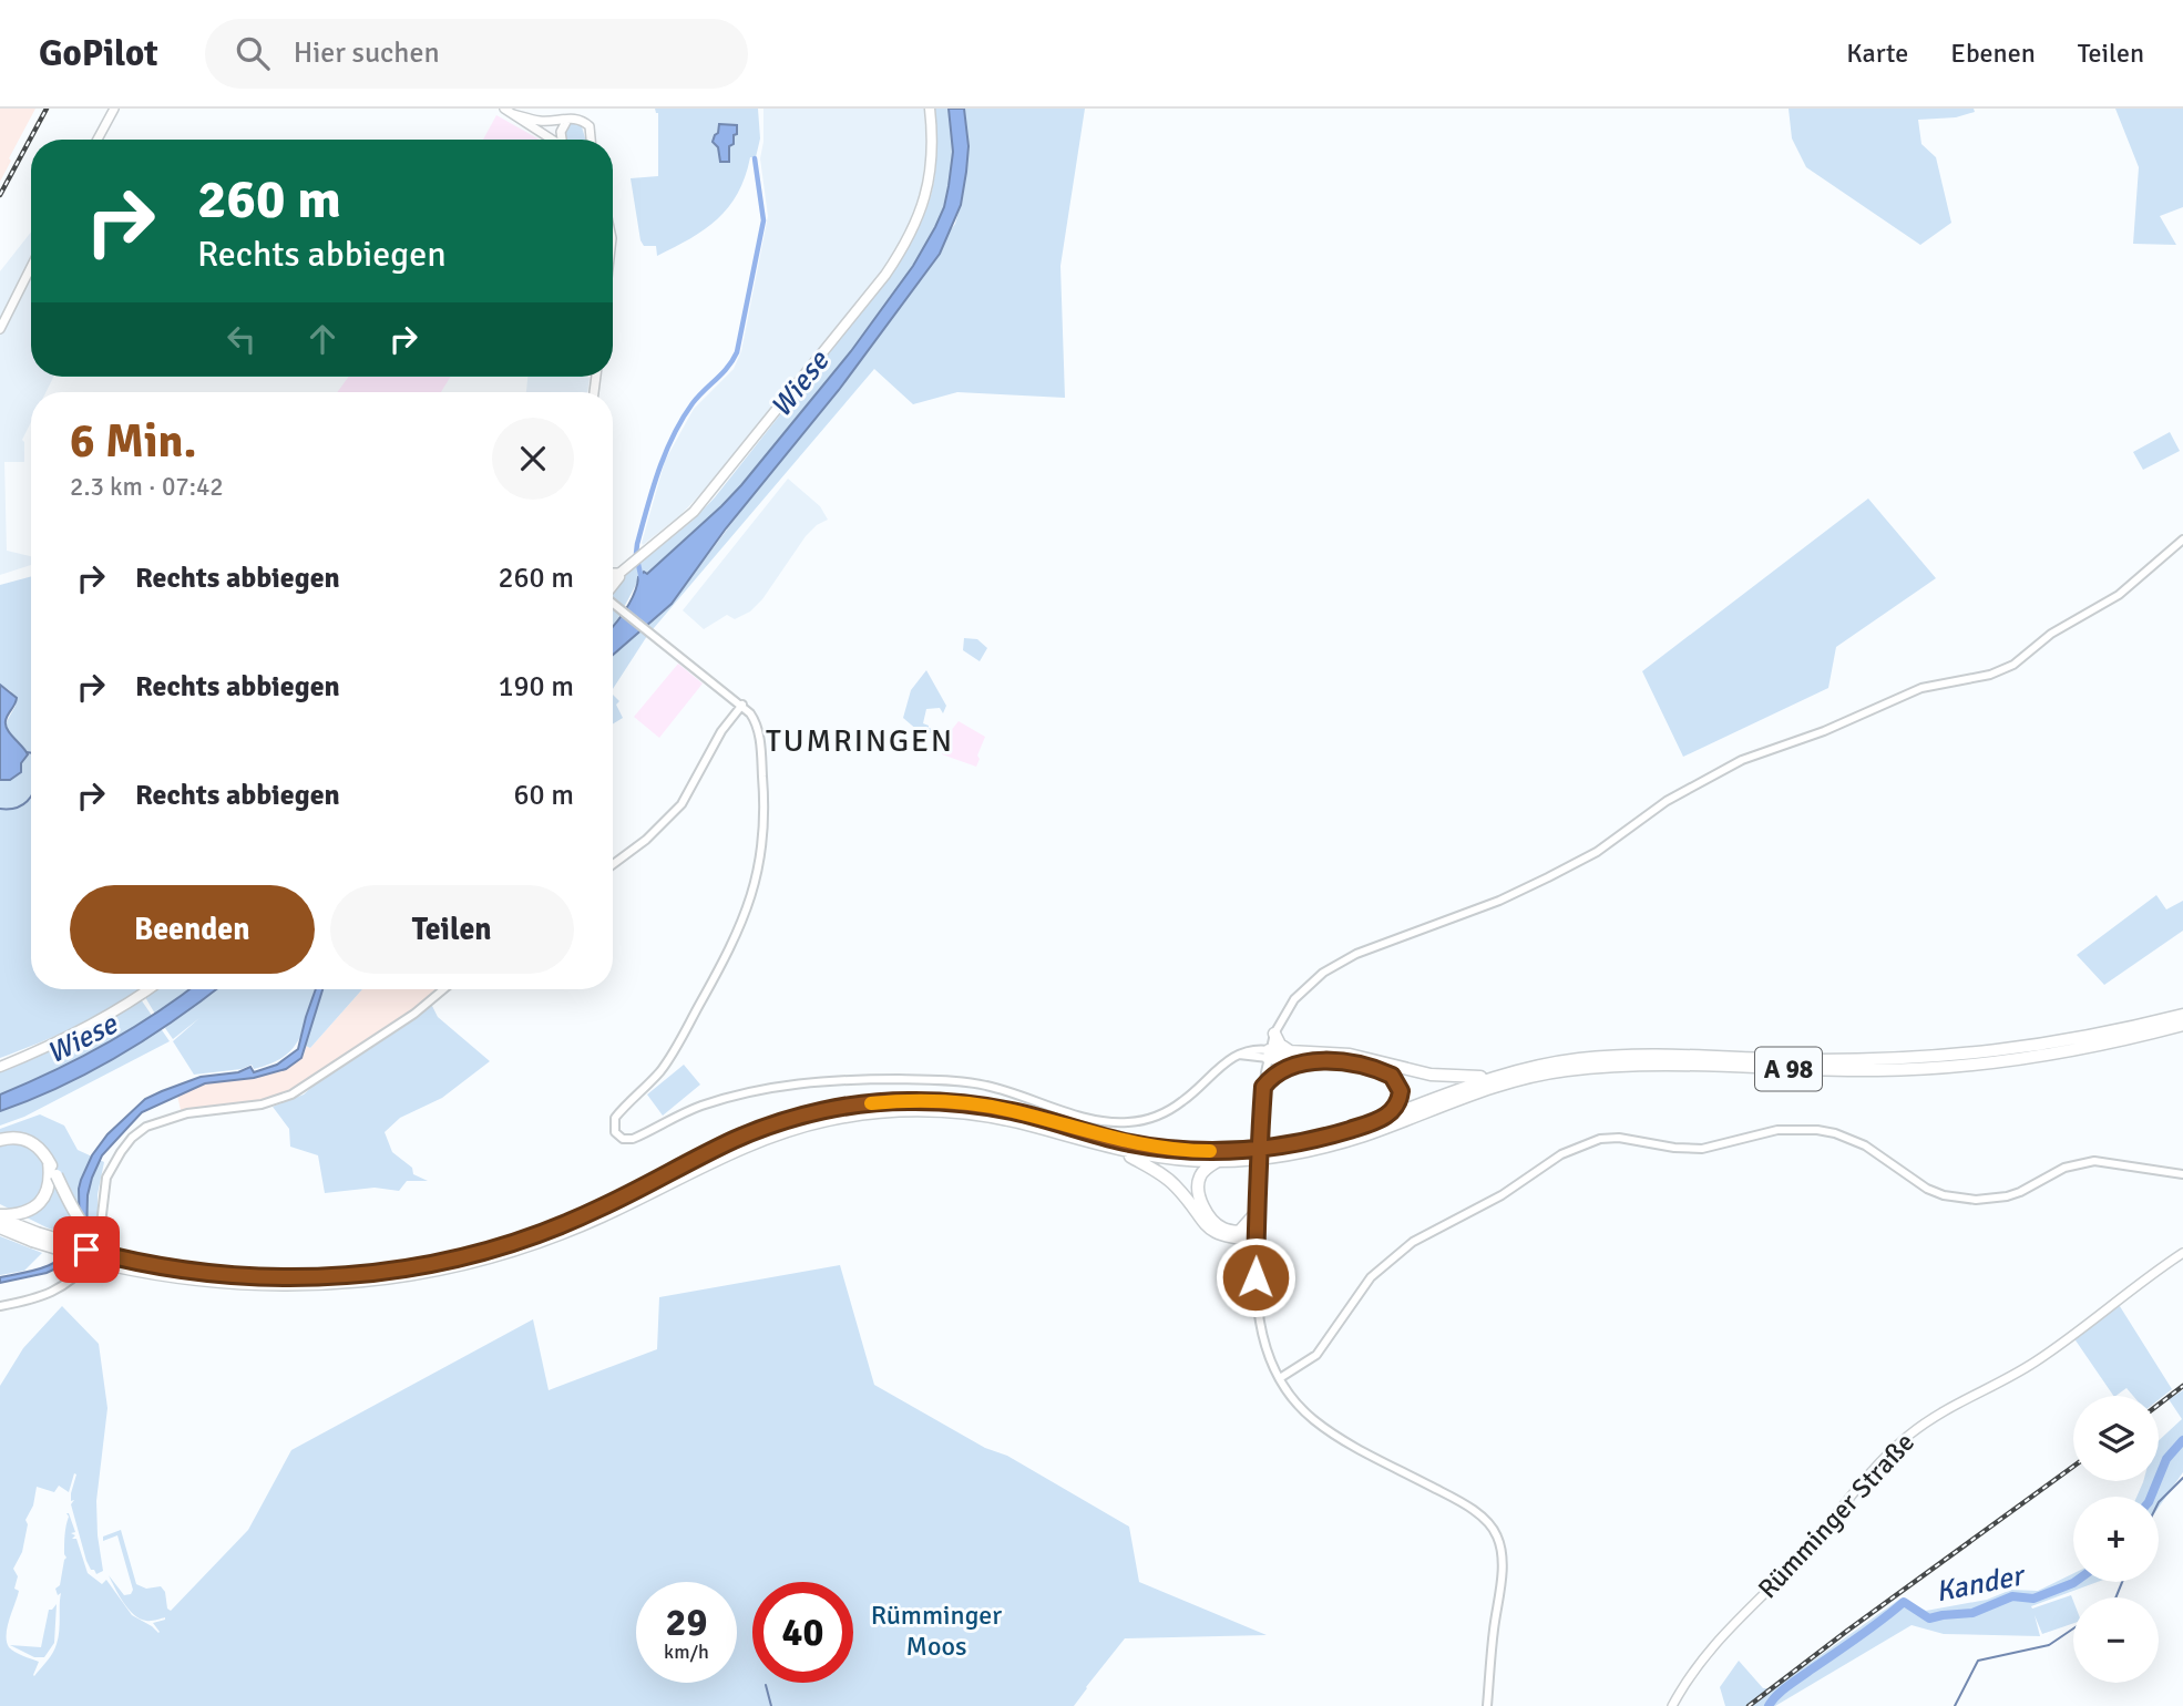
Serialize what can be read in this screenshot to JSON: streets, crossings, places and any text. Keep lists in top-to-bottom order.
{
  "streets": {
    "highway": ["A 98"],
    "main road": ["Rümminger Straße"]
  },
  "districts": ["TUMRINGEN"],
  "water": ["Wiese", "Kander"],
  "parks": ["Rümminger Moos"],
  "page": {
    "header": "GoPilot",
    "search": "Hier suchen",
    "nav": ["Karte", "Ebenen", "Teilen"],
    "turn": ["260 m", "Rechts abbiegen"],
    "heading": ["6 Min.", "2.3 km · 07:42"],
    "list": [
      {
        "name": "Rechts abbiegen",
        "value": "260 m"
      },
      {
        "name": "Rechts abbiegen",
        "value": "190 m"
      },
      {
        "name": "Rechts abbiegen",
        "value": "60 m"
      }
    ],
    "buttons": ["Beenden", "Teilen"],
    "map_buttons": ["+", "−"],
    "speed": "29 km/h",
    "limit": "40"
  }
}
